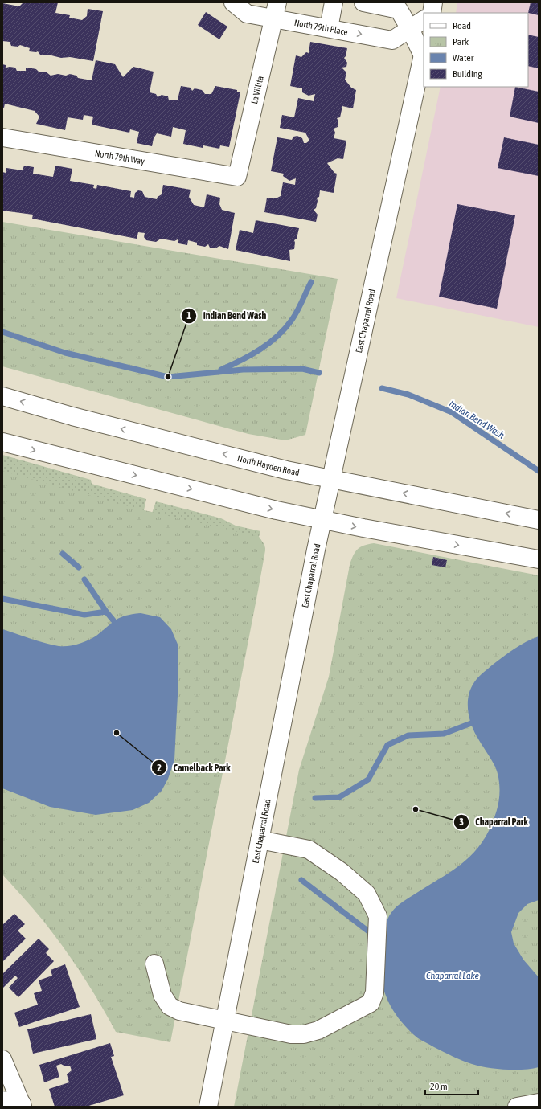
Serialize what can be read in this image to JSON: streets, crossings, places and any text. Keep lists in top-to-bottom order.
{
  "streets": {
    "main road": [
      "North 79th Place",
      "La Villita",
      "North 79th Way",
      "East Chaparral Road",
      "North Hayden Road"
    ]
  },
  "crossings": [
    ["North 79th Place", "La Villita"],
    ["La Villita", "North 79th Way"],
    ["East Chaparral Road", "North Hayden Road"]
  ],
  "one_way": ["North 79th Place"],
  "water": ["Indian Bend Wash", "Chaparral Lake"],
  "places": ["Indian Bend Wash", "Camelback Park", "Chaparral Park"],
  "legend": [
    "Road",
    "Park",
    "Water",
    "Building"
  ],
  "scale_bar": "20 m"
}
